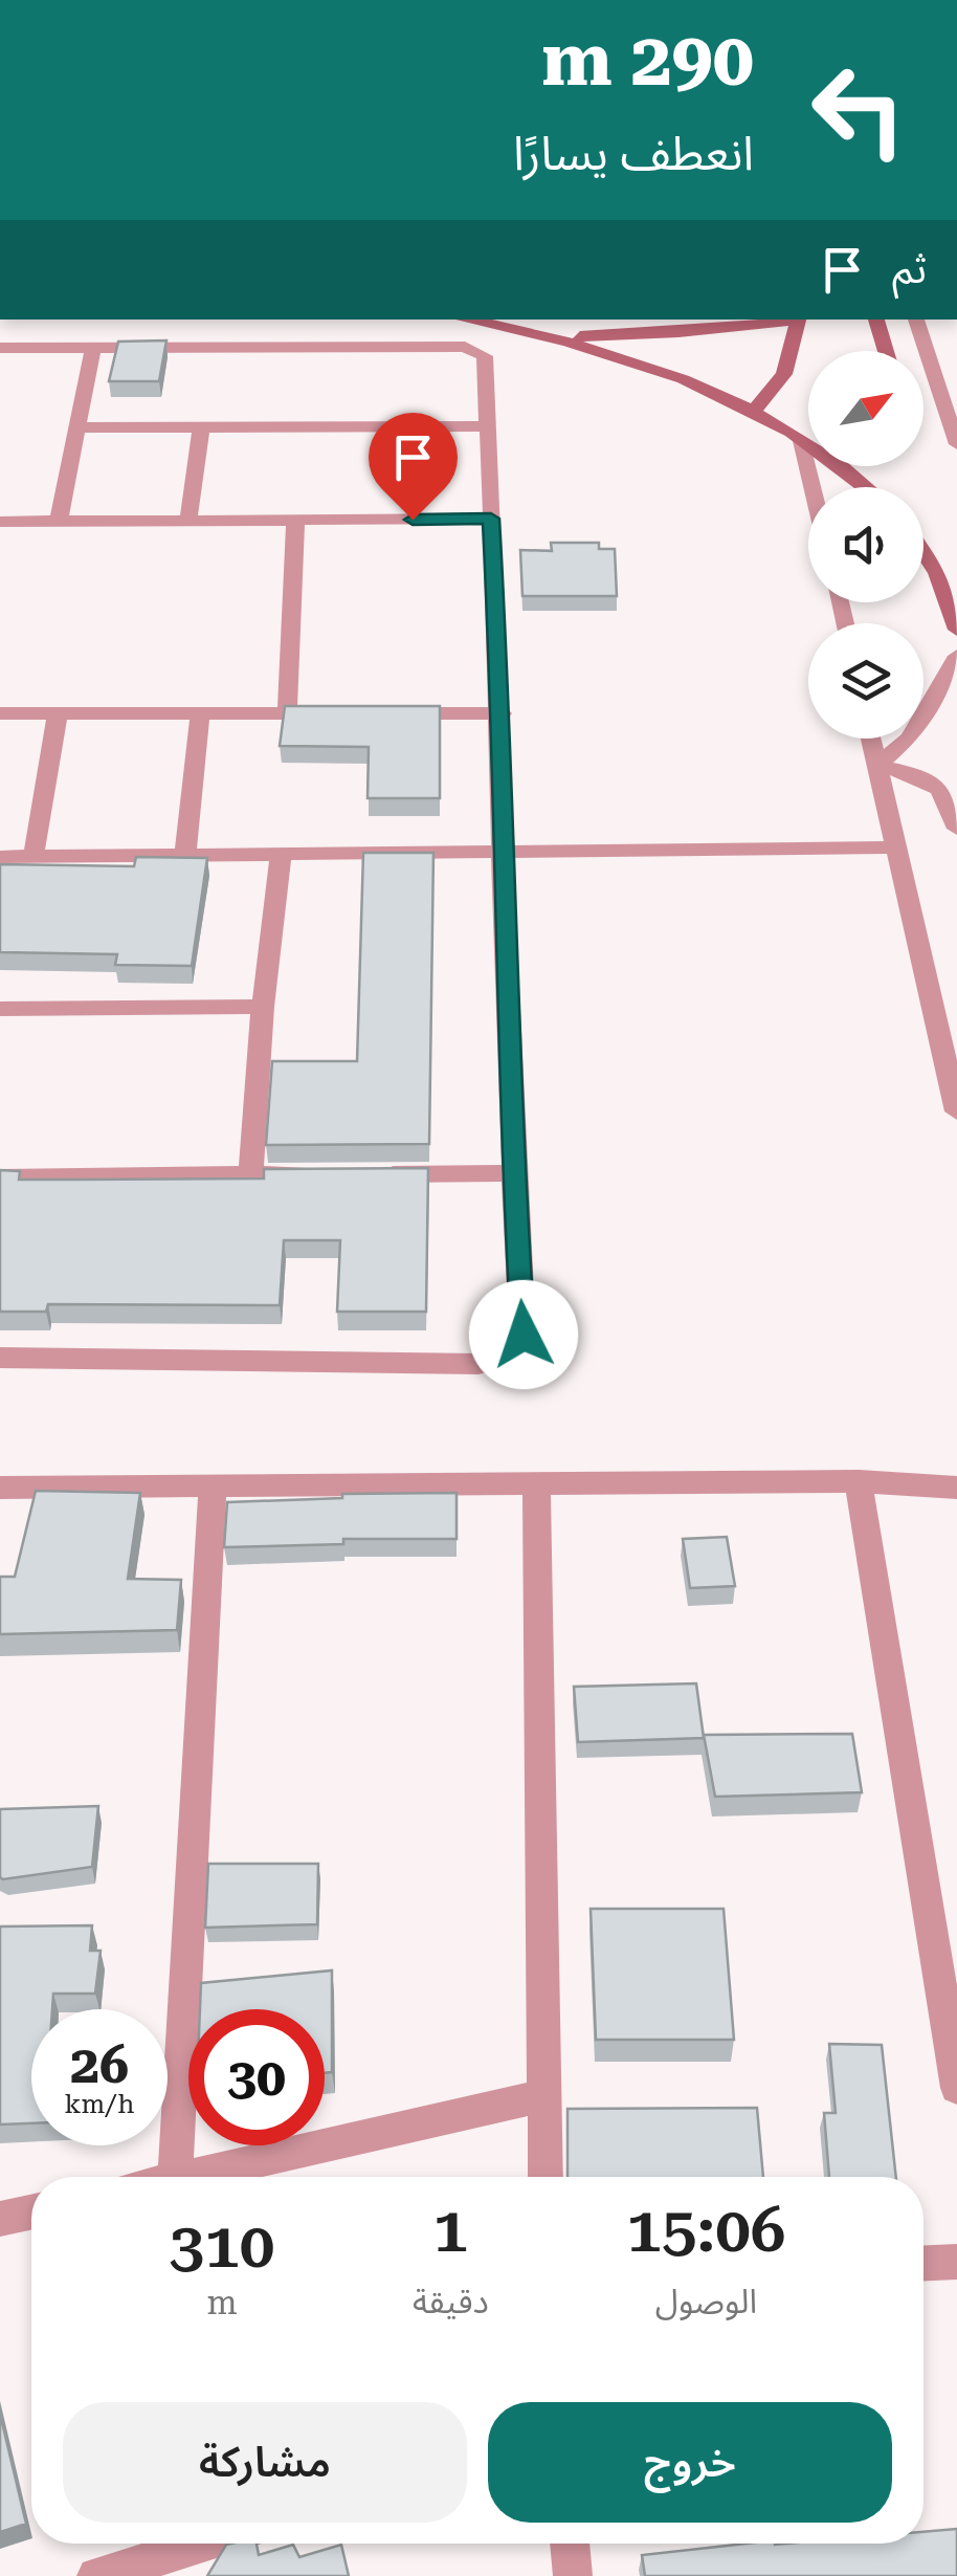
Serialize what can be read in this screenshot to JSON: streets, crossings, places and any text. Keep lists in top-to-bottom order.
{
  "north": "top right",
  "page": {
    "turn": ["290 m", "انعطف يسارًا"],
    "then": "ثم",
    "speed": "26 km/h",
    "limit": "30",
    "eta": [
      "15:06",
      "الوصول",
      "1",
      "دقيقة",
      "310",
      "m"
    ],
    "buttons": ["خروج", "مشاركة"]
  }
}
